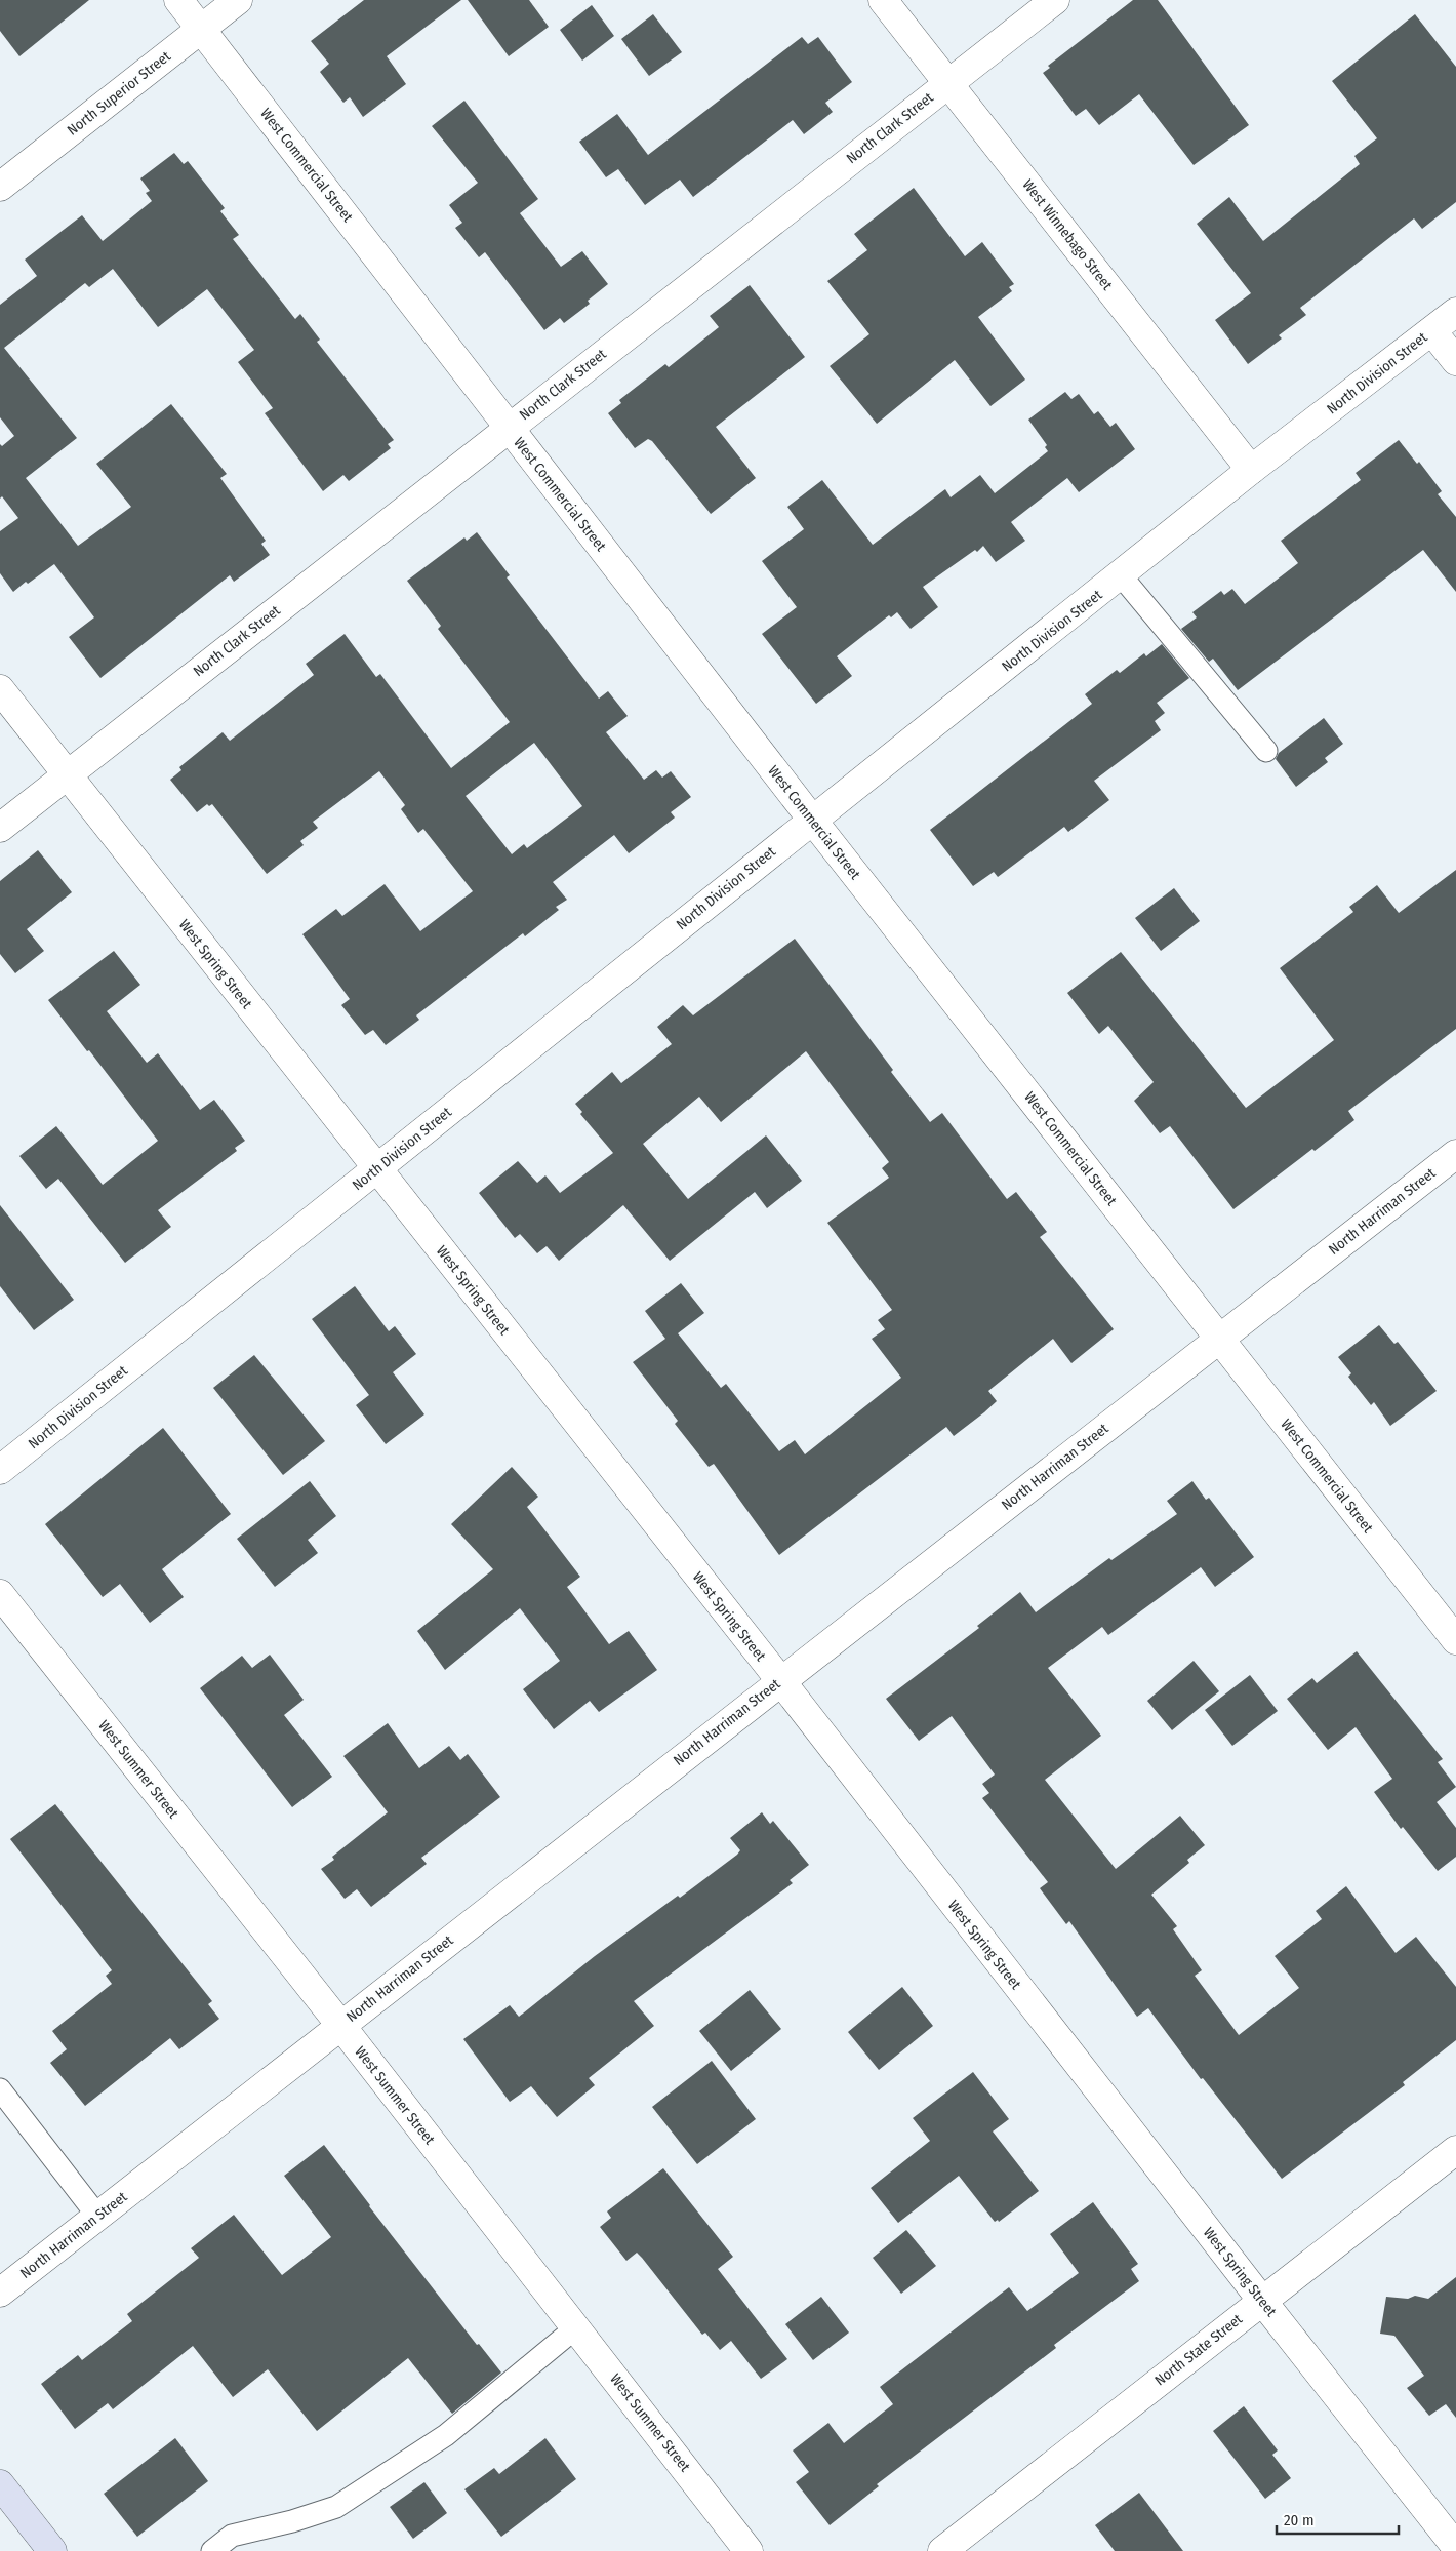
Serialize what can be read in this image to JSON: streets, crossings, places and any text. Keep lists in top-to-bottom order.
{
  "streets": {
    "street": [
      "North Superior Street",
      "North Clark Street",
      "West Commercial Street",
      "West Winnebago Street",
      "North Division Street",
      "West Spring Street",
      "North Harriman Street",
      "West Summer Street",
      "North State Street"
    ]
  },
  "crossings": [
    ["North Superior Street", "West Commercial Street"],
    ["North Clark Street", "West Commercial Street"],
    ["North Clark Street", "West Winnebago Street"],
    ["North Clark Street", "West Spring Street"],
    ["West Commercial Street", "North Division Street"],
    ["West Commercial Street", "North Harriman Street"],
    ["West Winnebago Street", "North Division Street"],
    ["North Division Street", "West Spring Street"],
    ["West Spring Street", "North Harriman Street"],
    ["West Spring Street", "North State Street"],
    ["North Harriman Street", "West Summer Street"]
  ],
  "scale_bar": "20 m"
}
